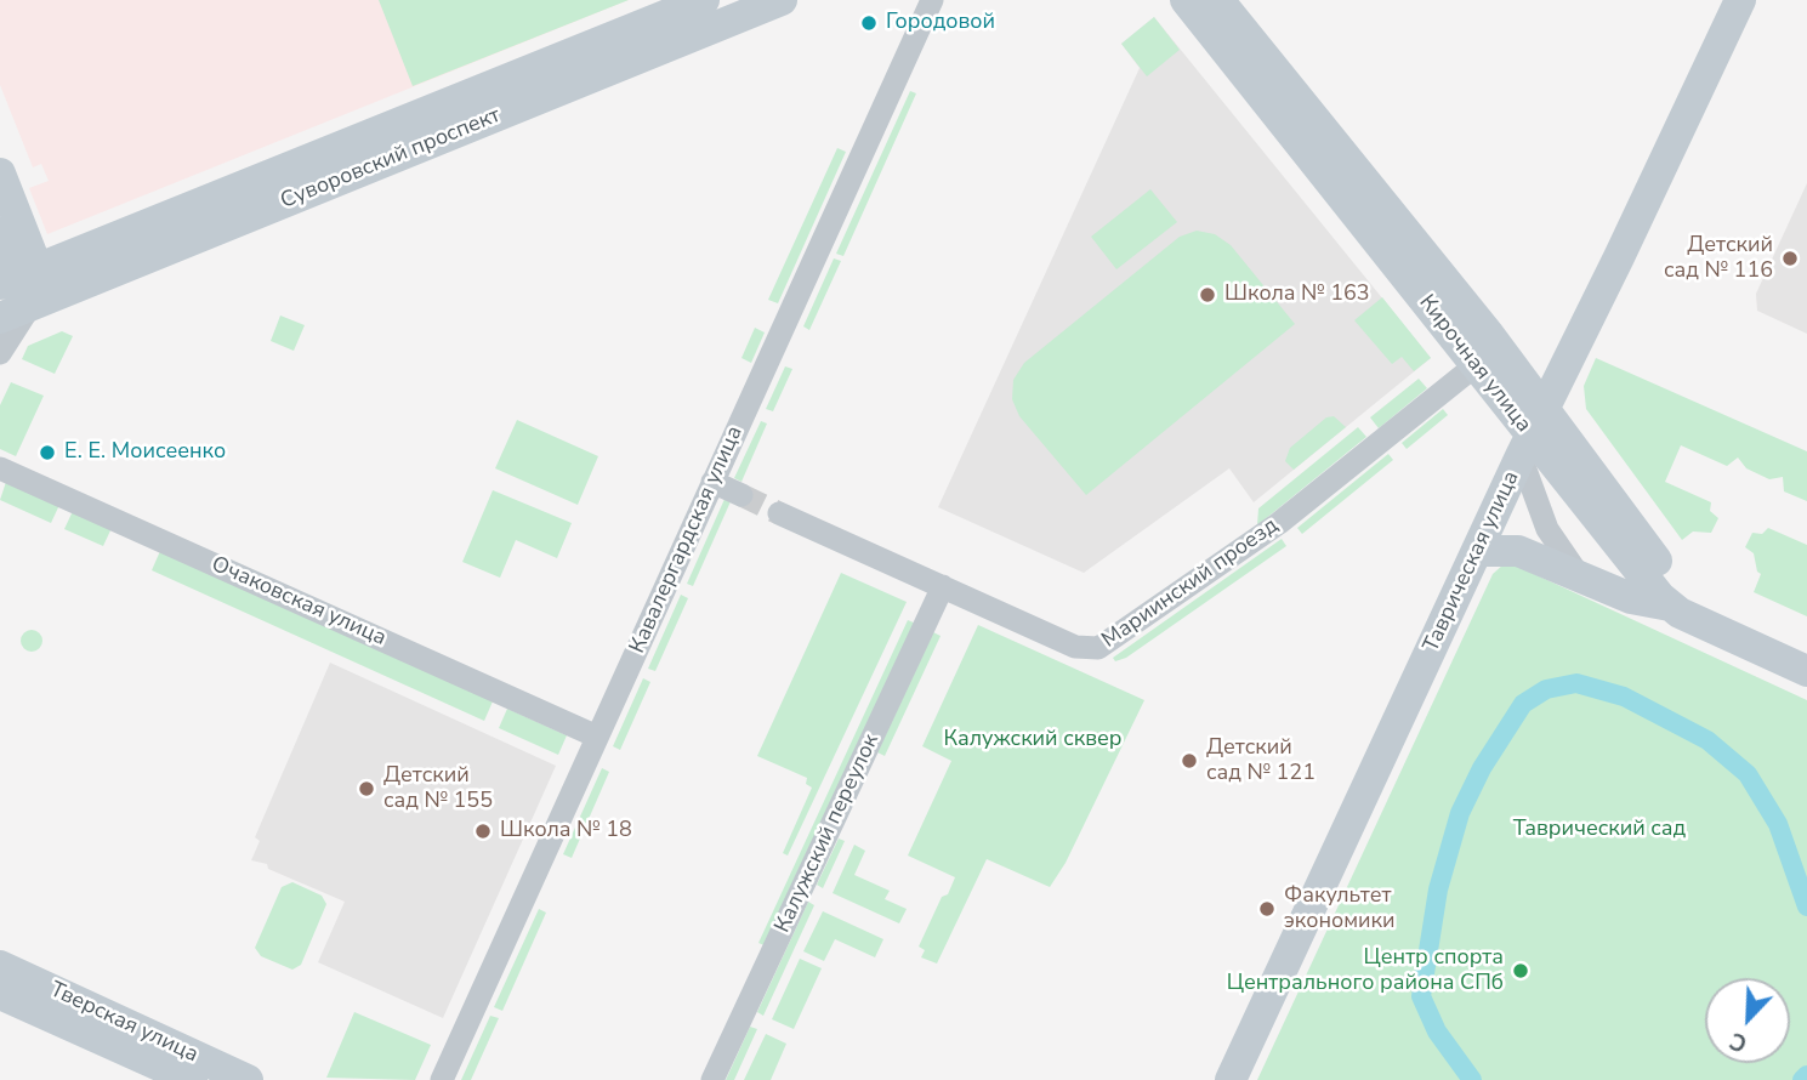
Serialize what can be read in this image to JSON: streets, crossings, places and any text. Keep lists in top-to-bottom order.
{
  "streets": {
    "main road": [
      "Суворовский проспект",
      "Кирочная улица",
      "Таврическая улица",
      "Тверская улица"
    ],
    "street": [
      "Кавалергардская улица",
      "Мариинский проезд",
      "Очаковская улица",
      "Калужский переулок"
    ]
  },
  "crossings": [
    ["Кирочная улица", "Таврическая улица"],
    ["Кирочная улица", "Мариинский проезд"],
    ["Кавалергардская улица", "Очаковская улица"],
    ["Мариинский проезд", "Калужский переулок"]
  ],
  "parks": ["Калужский сквер", "Таврический сад"],
  "places": [
    "Городовой",
    "Детский сад № 116",
    "Школа № 163",
    "Е. Е. Моисеенко",
    "Детский сад № 121",
    "Детский сад № 155",
    "Школа № 18",
    "Факультет экономики",
    "Центр спорта Центрального района СПб"
  ],
  "north": "bottom left"
}
